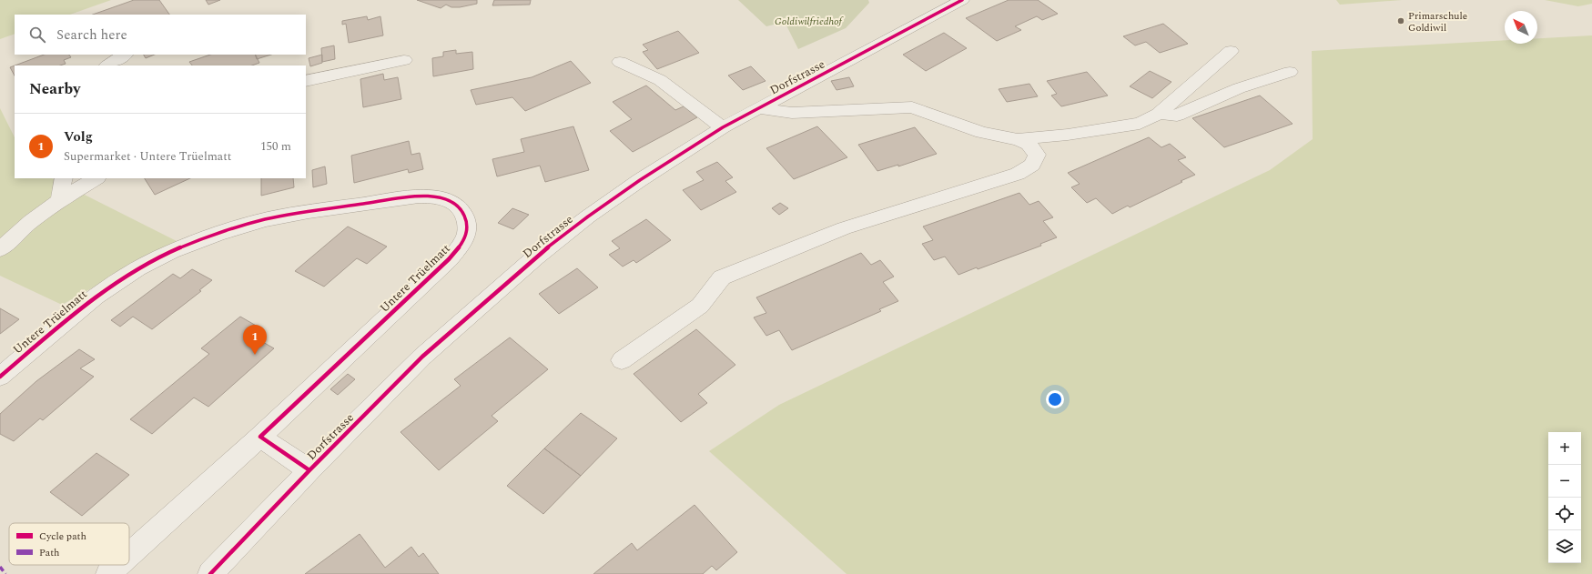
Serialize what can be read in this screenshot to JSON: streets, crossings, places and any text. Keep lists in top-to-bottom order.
{
  "streets": {
    "street": ["Dorfstrasse", "Untere Trüelmatt"]
  },
  "parks": ["Goldiwilfriedhof"],
  "places": ["Primarschule Goldiwil"],
  "legend": ["Cycle path", "Path"],
  "north": "top left",
  "page": {
    "search": "Search here",
    "heading": "Nearby",
    "list": [
      {
        "mark": "1",
        "name": "Volg",
        "note": "Supermarket · Untere Trüelmatt",
        "value": "150 m"
      }
    ],
    "pins": "1",
    "map_buttons": ["+", "−"]
  }
}
